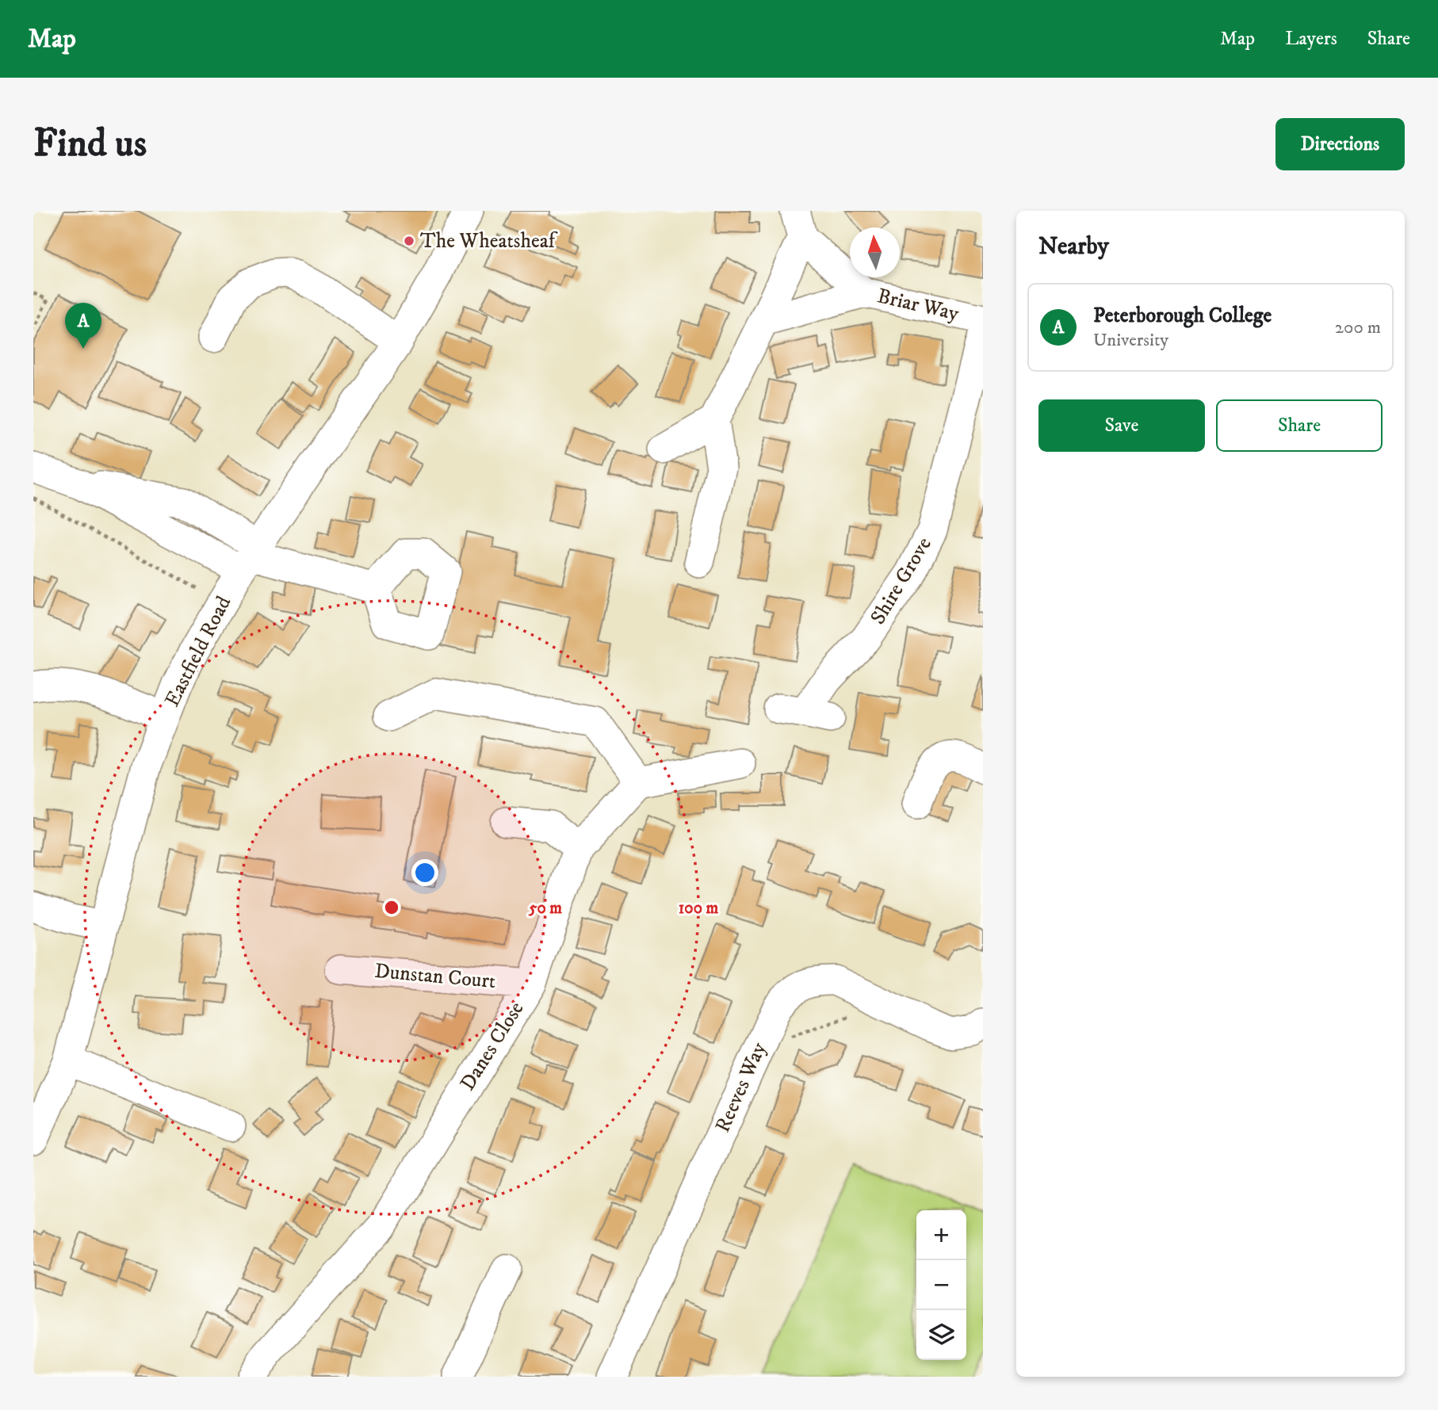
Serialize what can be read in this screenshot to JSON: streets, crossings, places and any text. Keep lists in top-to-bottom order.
{
  "streets": {
    "street": [
      "Briar Way",
      "Shire Grove",
      "Eastfield Road",
      "Dunstan Court",
      "Danes Close",
      "Reeves Way"
    ]
  },
  "crossings": [
    ["Dunstan Court", "Danes Close"]
  ],
  "places": ["The Wheatsheaf"],
  "north": "top",
  "page": {
    "header": "Map",
    "nav": ["Map", "Layers", "Share"],
    "buttons": [
      "Directions",
      ["Save", "Share"]
    ],
    "title": "Find us",
    "heading": "Nearby",
    "list": [
      {
        "mark": "A",
        "name": "Peterborough College",
        "note": "University",
        "value": "200 m"
      }
    ],
    "pins": "A",
    "map_buttons": ["+", "−"]
  },
  "rings": ["50 m", "100 m"]
}
